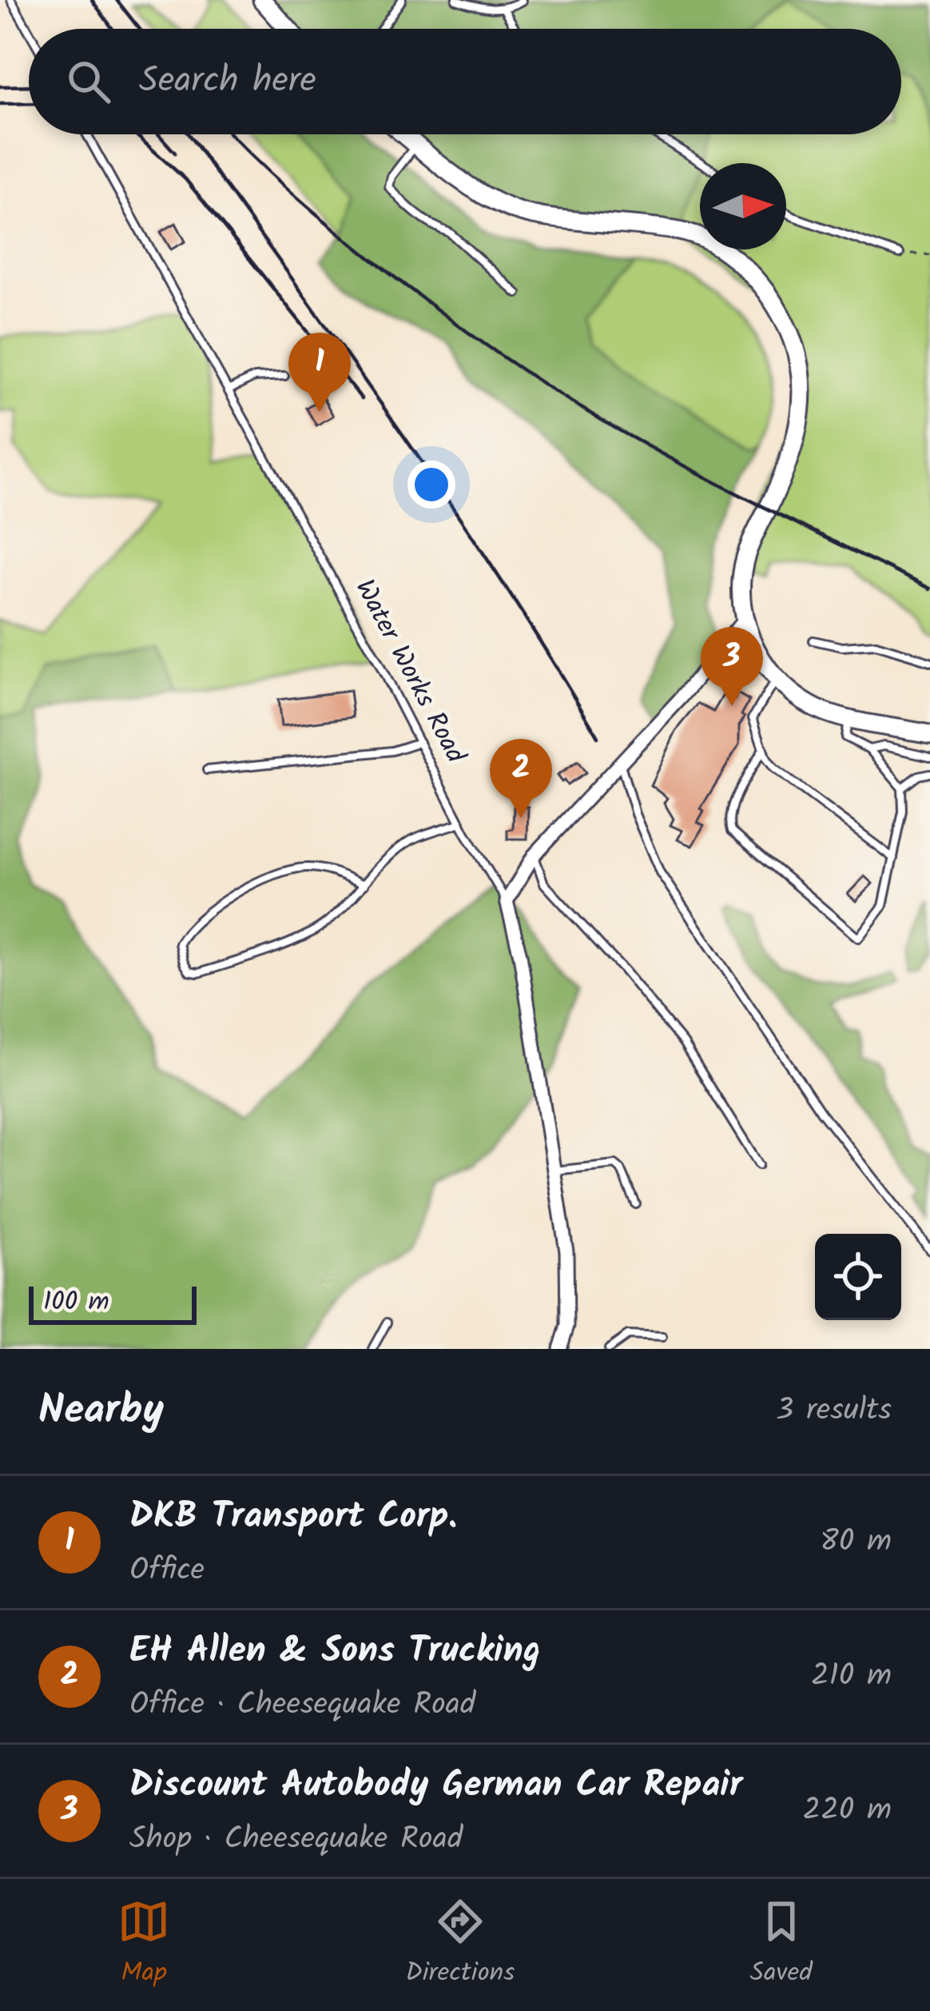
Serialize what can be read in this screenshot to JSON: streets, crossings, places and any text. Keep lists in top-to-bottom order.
{
  "streets": {
    "street": ["Water Works Road"]
  },
  "scale_bar": "100 m",
  "north": "right",
  "page": {
    "search": "Search here",
    "pins": ["1", "3", "2"],
    "scale": "100 m",
    "heading": ["Nearby", "3 results"],
    "list": [
      {
        "mark": "1",
        "name": "DKB Transport Corp.",
        "note": "Office",
        "value": "80 m"
      },
      {
        "mark": "2",
        "name": "EH Allen & Sons Trucking",
        "note": "Office · Cheesequake Road",
        "value": "210 m"
      },
      {
        "mark": "3",
        "name": "Discount Autobody German Car Repair",
        "note": "Shop · Cheesequake Road",
        "value": "220 m"
      }
    ],
    "nav": ["Map", "Directions", "Saved"]
  }
}
